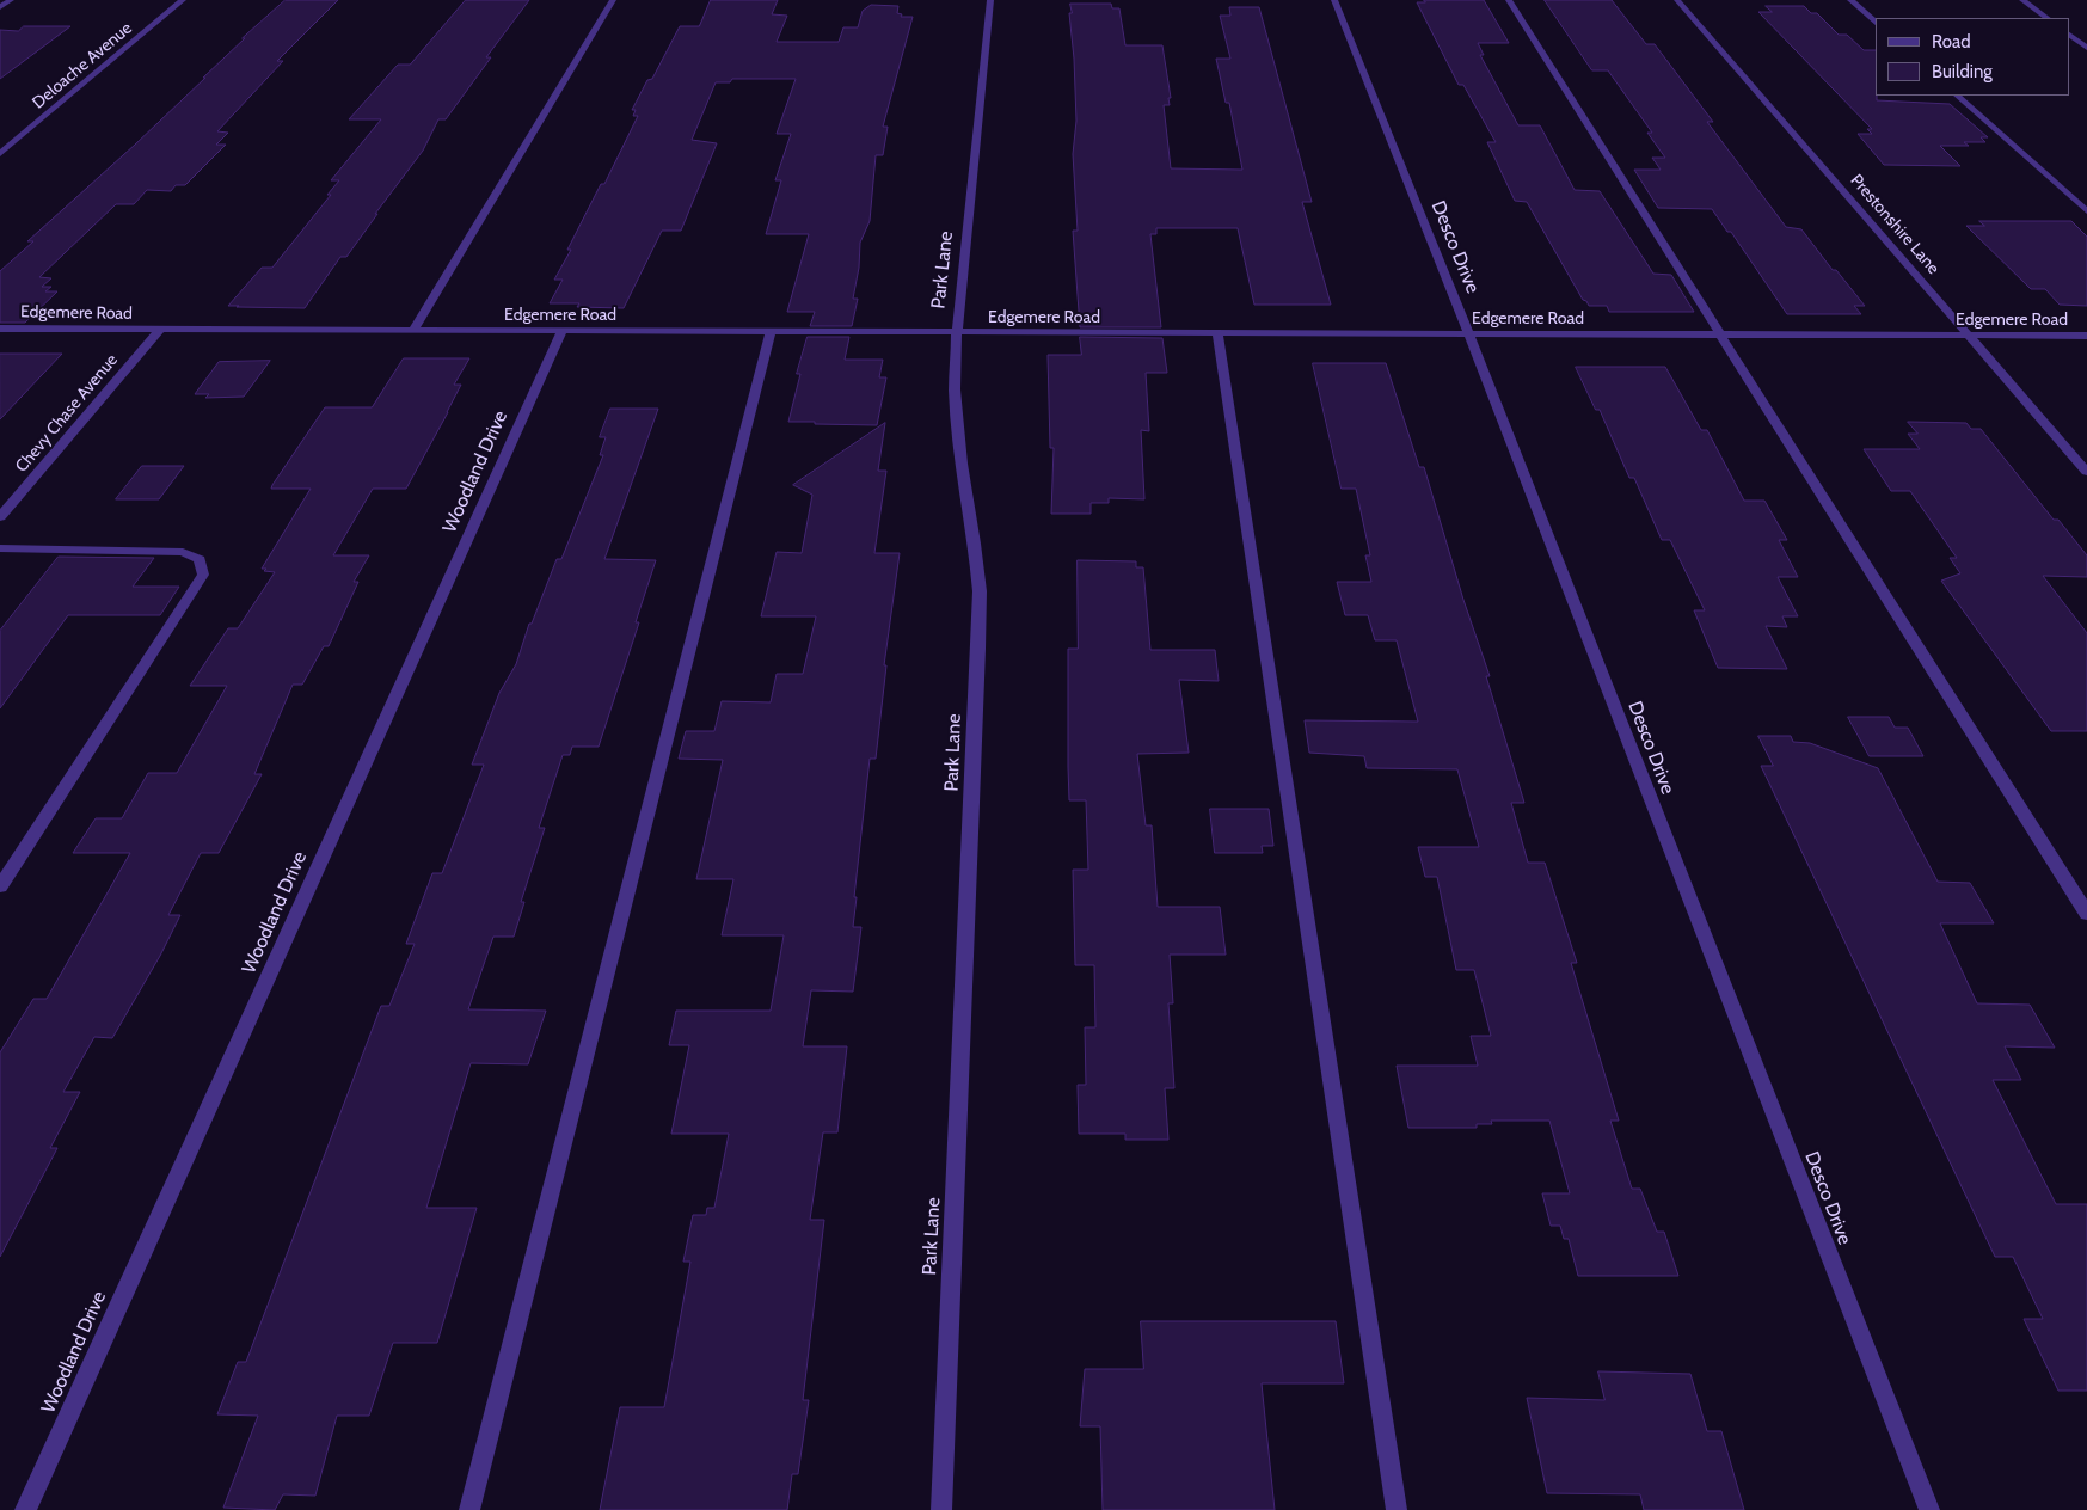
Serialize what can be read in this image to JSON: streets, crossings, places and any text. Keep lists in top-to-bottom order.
{
  "streets": {
    "street": [
      "Deloache Avenue",
      "Prestonshire Lane",
      "Desco Drive",
      "Park Lane",
      "Edgemere Road",
      "Chevy Chase Avenue",
      "Woodland Drive"
    ]
  },
  "crossings": [
    ["Prestonshire Lane", "Edgemere Road"],
    ["Desco Drive", "Edgemere Road"],
    ["Park Lane", "Edgemere Road"],
    ["Edgemere Road", "Chevy Chase Avenue"],
    ["Edgemere Road", "Woodland Drive"]
  ],
  "legend": ["Road", "Building"]
}
